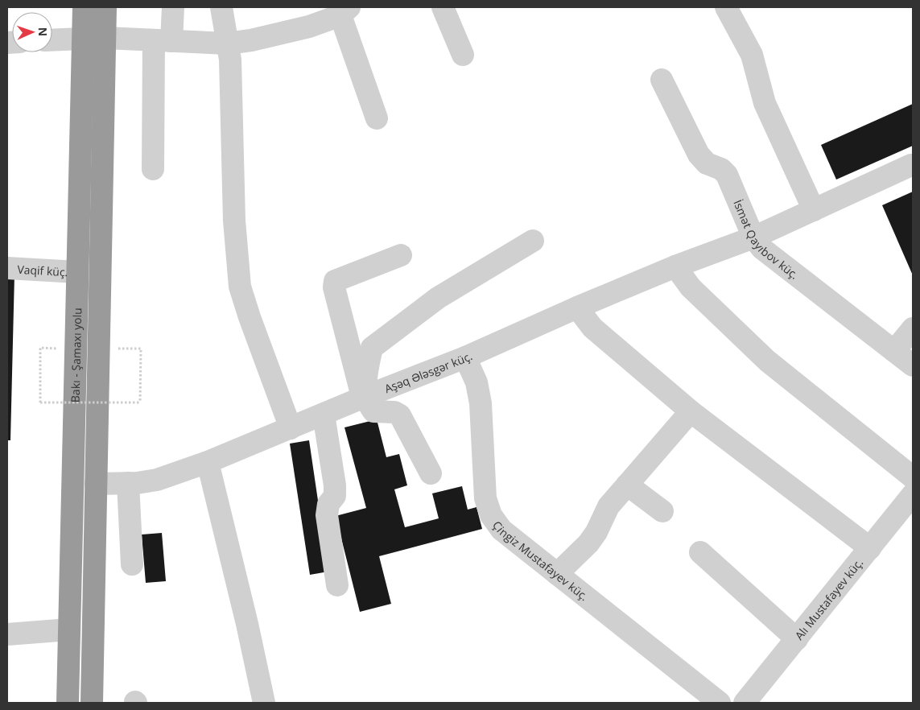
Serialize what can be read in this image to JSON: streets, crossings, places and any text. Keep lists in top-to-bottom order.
{
  "streets": {
    "highway": ["Bakı - Şamaxı yolu"],
    "street": [
      "İsmət Qayıbov küç.",
      "Vaqif küç.",
      "Aşəq Ələsgər küç.",
      "Çingiz Mustafayev küç.",
      "Alı Mustafayev küç."
    ]
  },
  "crossings": [
    ["İsmət Qayıbov küç.", "Aşəq Ələsgər küç."],
    ["Vaqif küç.", "Bakı - Şamaxı yolu"],
    ["Bakı - Şamaxı yolu", "Aşəq Ələsgər küç."],
    ["Aşəq Ələsgər küç.", "Çingiz Mustafayev küç."]
  ],
  "north": "right"
}
